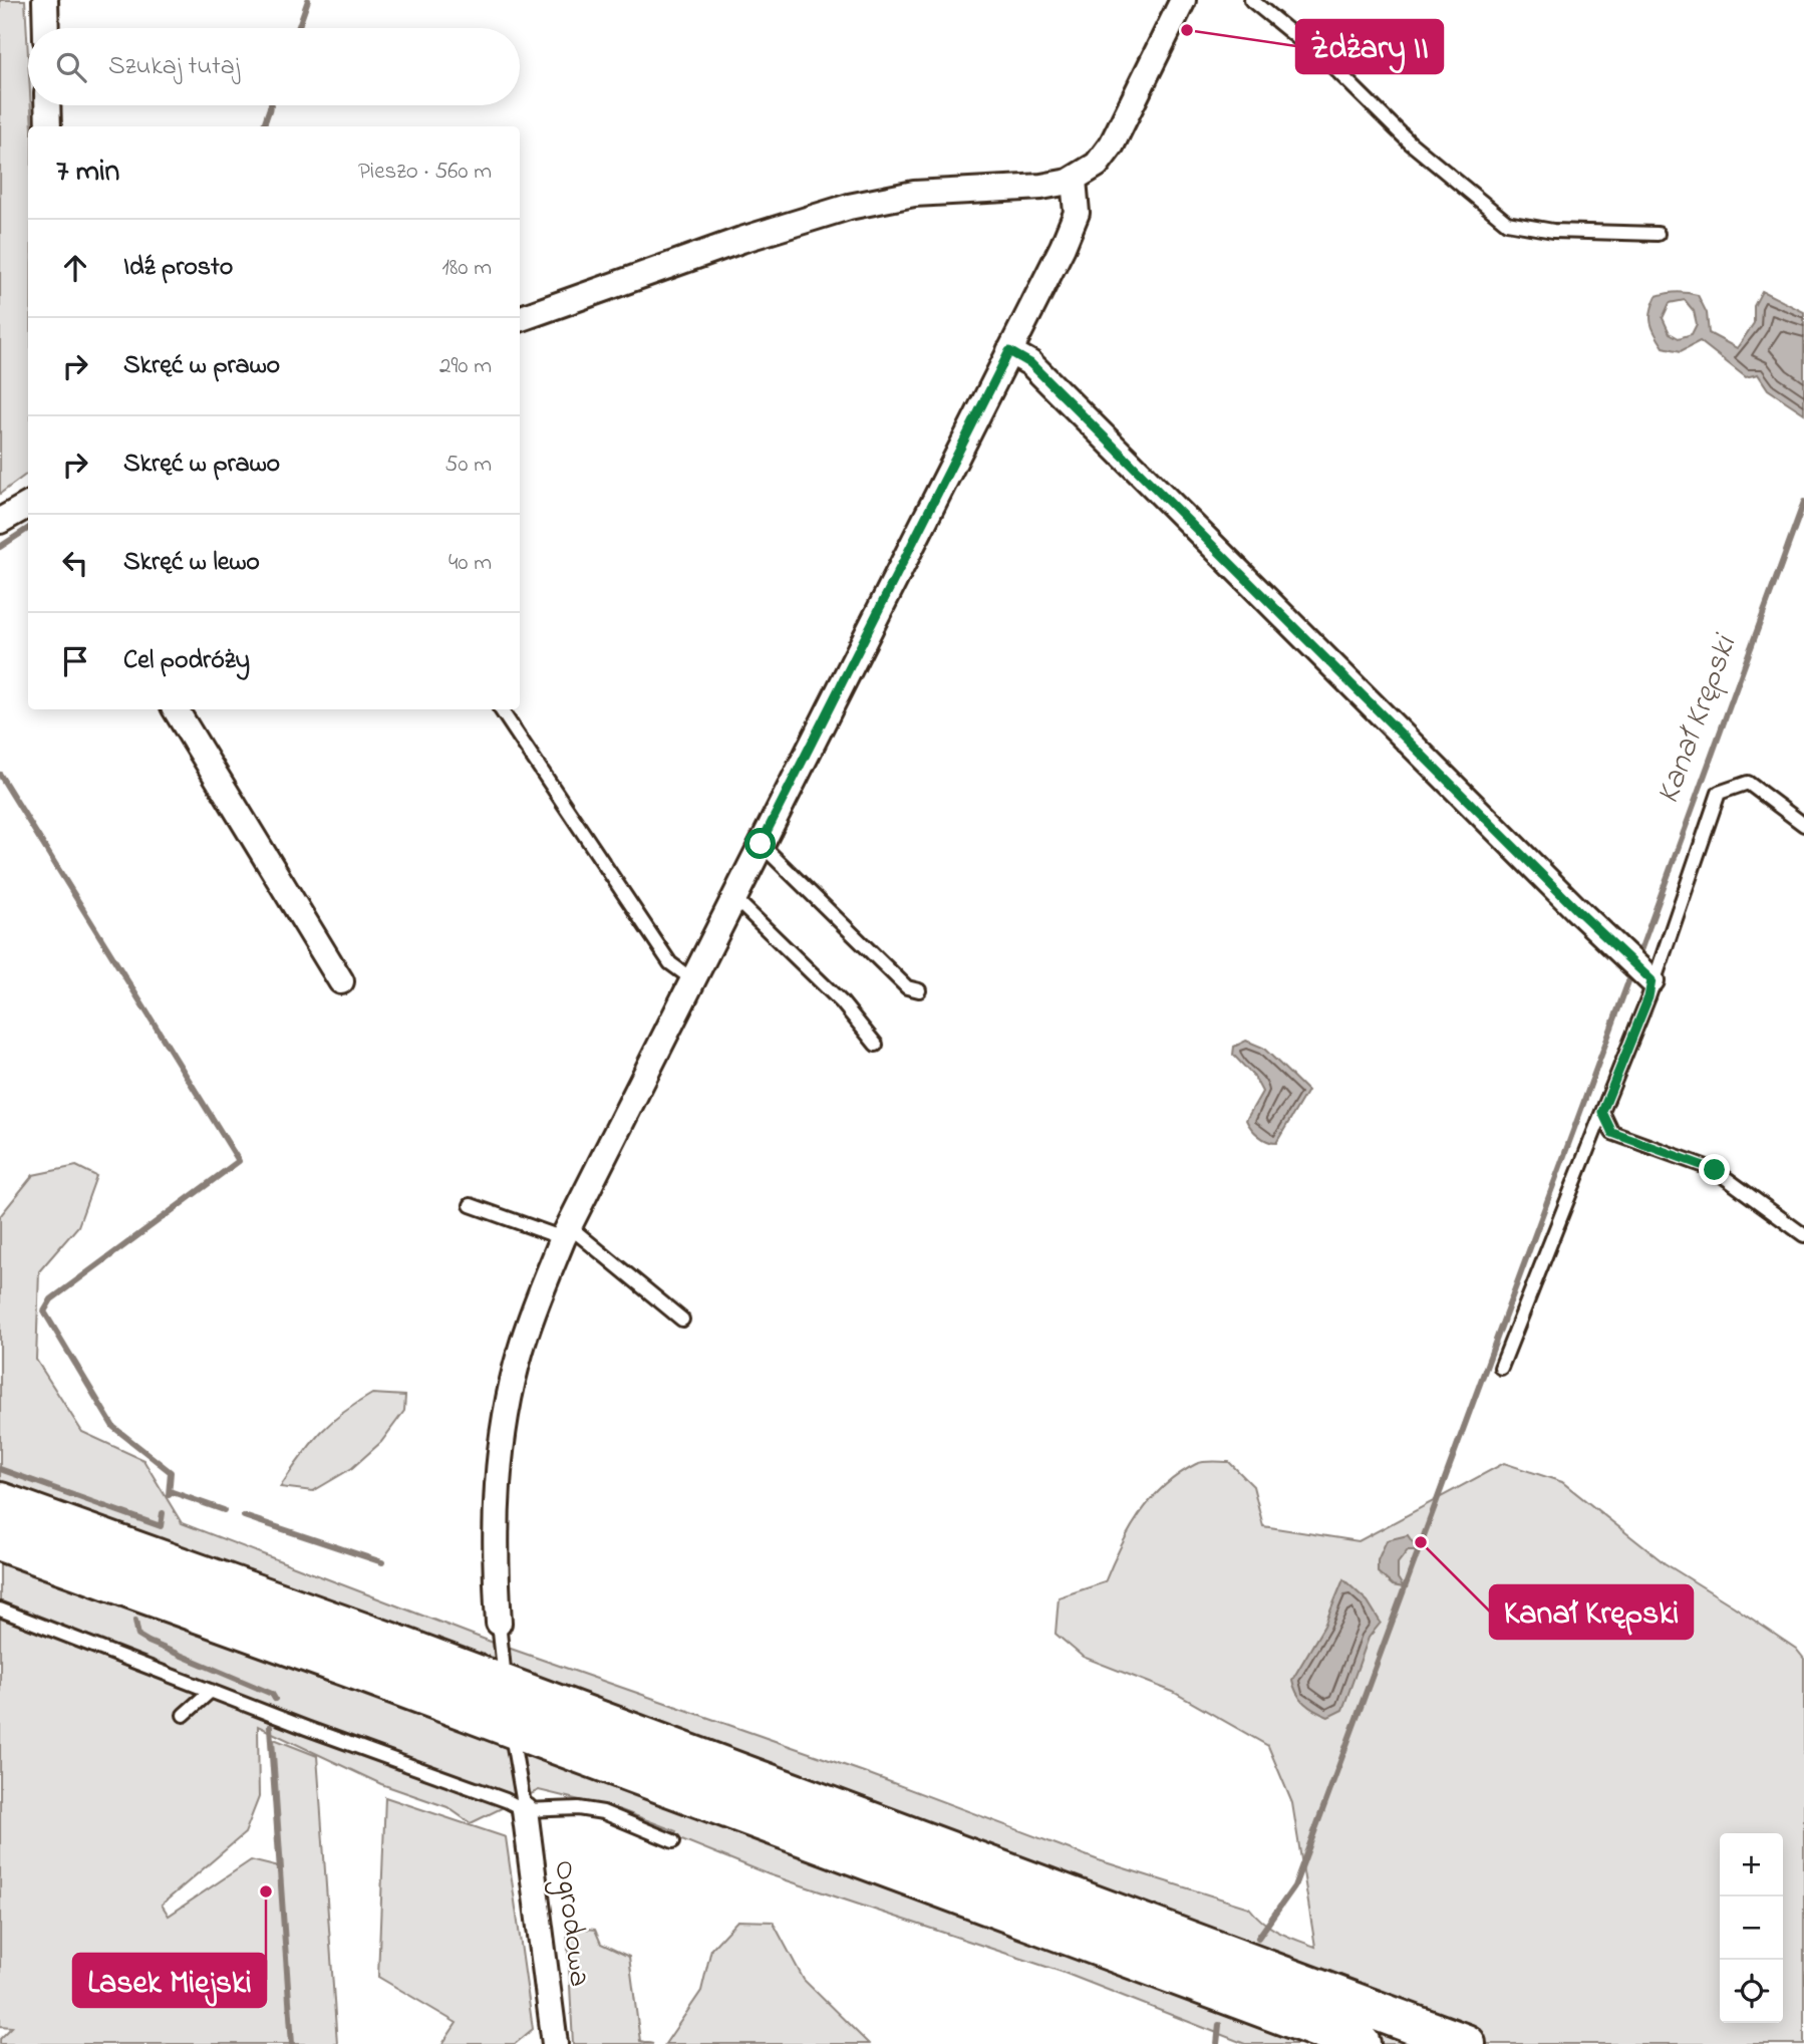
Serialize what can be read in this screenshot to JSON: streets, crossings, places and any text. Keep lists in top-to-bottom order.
{
  "streets": {
    "street": ["Ogrodowa"]
  },
  "water": ["Kanał Krępski"],
  "places": ["Żdżary II", "Kanał Krępski", "Lasek Miejski"],
  "page": {
    "search": "Szukaj tutaj",
    "heading": ["7 min", "Pieszo · 560 m"],
    "list": [
      ["Idź prosto", "180 m"],
      ["Skręć w prawo", "290 m"],
      ["Skręć w prawo", "50 m"],
      ["Skręć w lewo", "40 m"],
      "Cel podróży"
    ],
    "map_buttons": ["+", "−"]
  }
}
